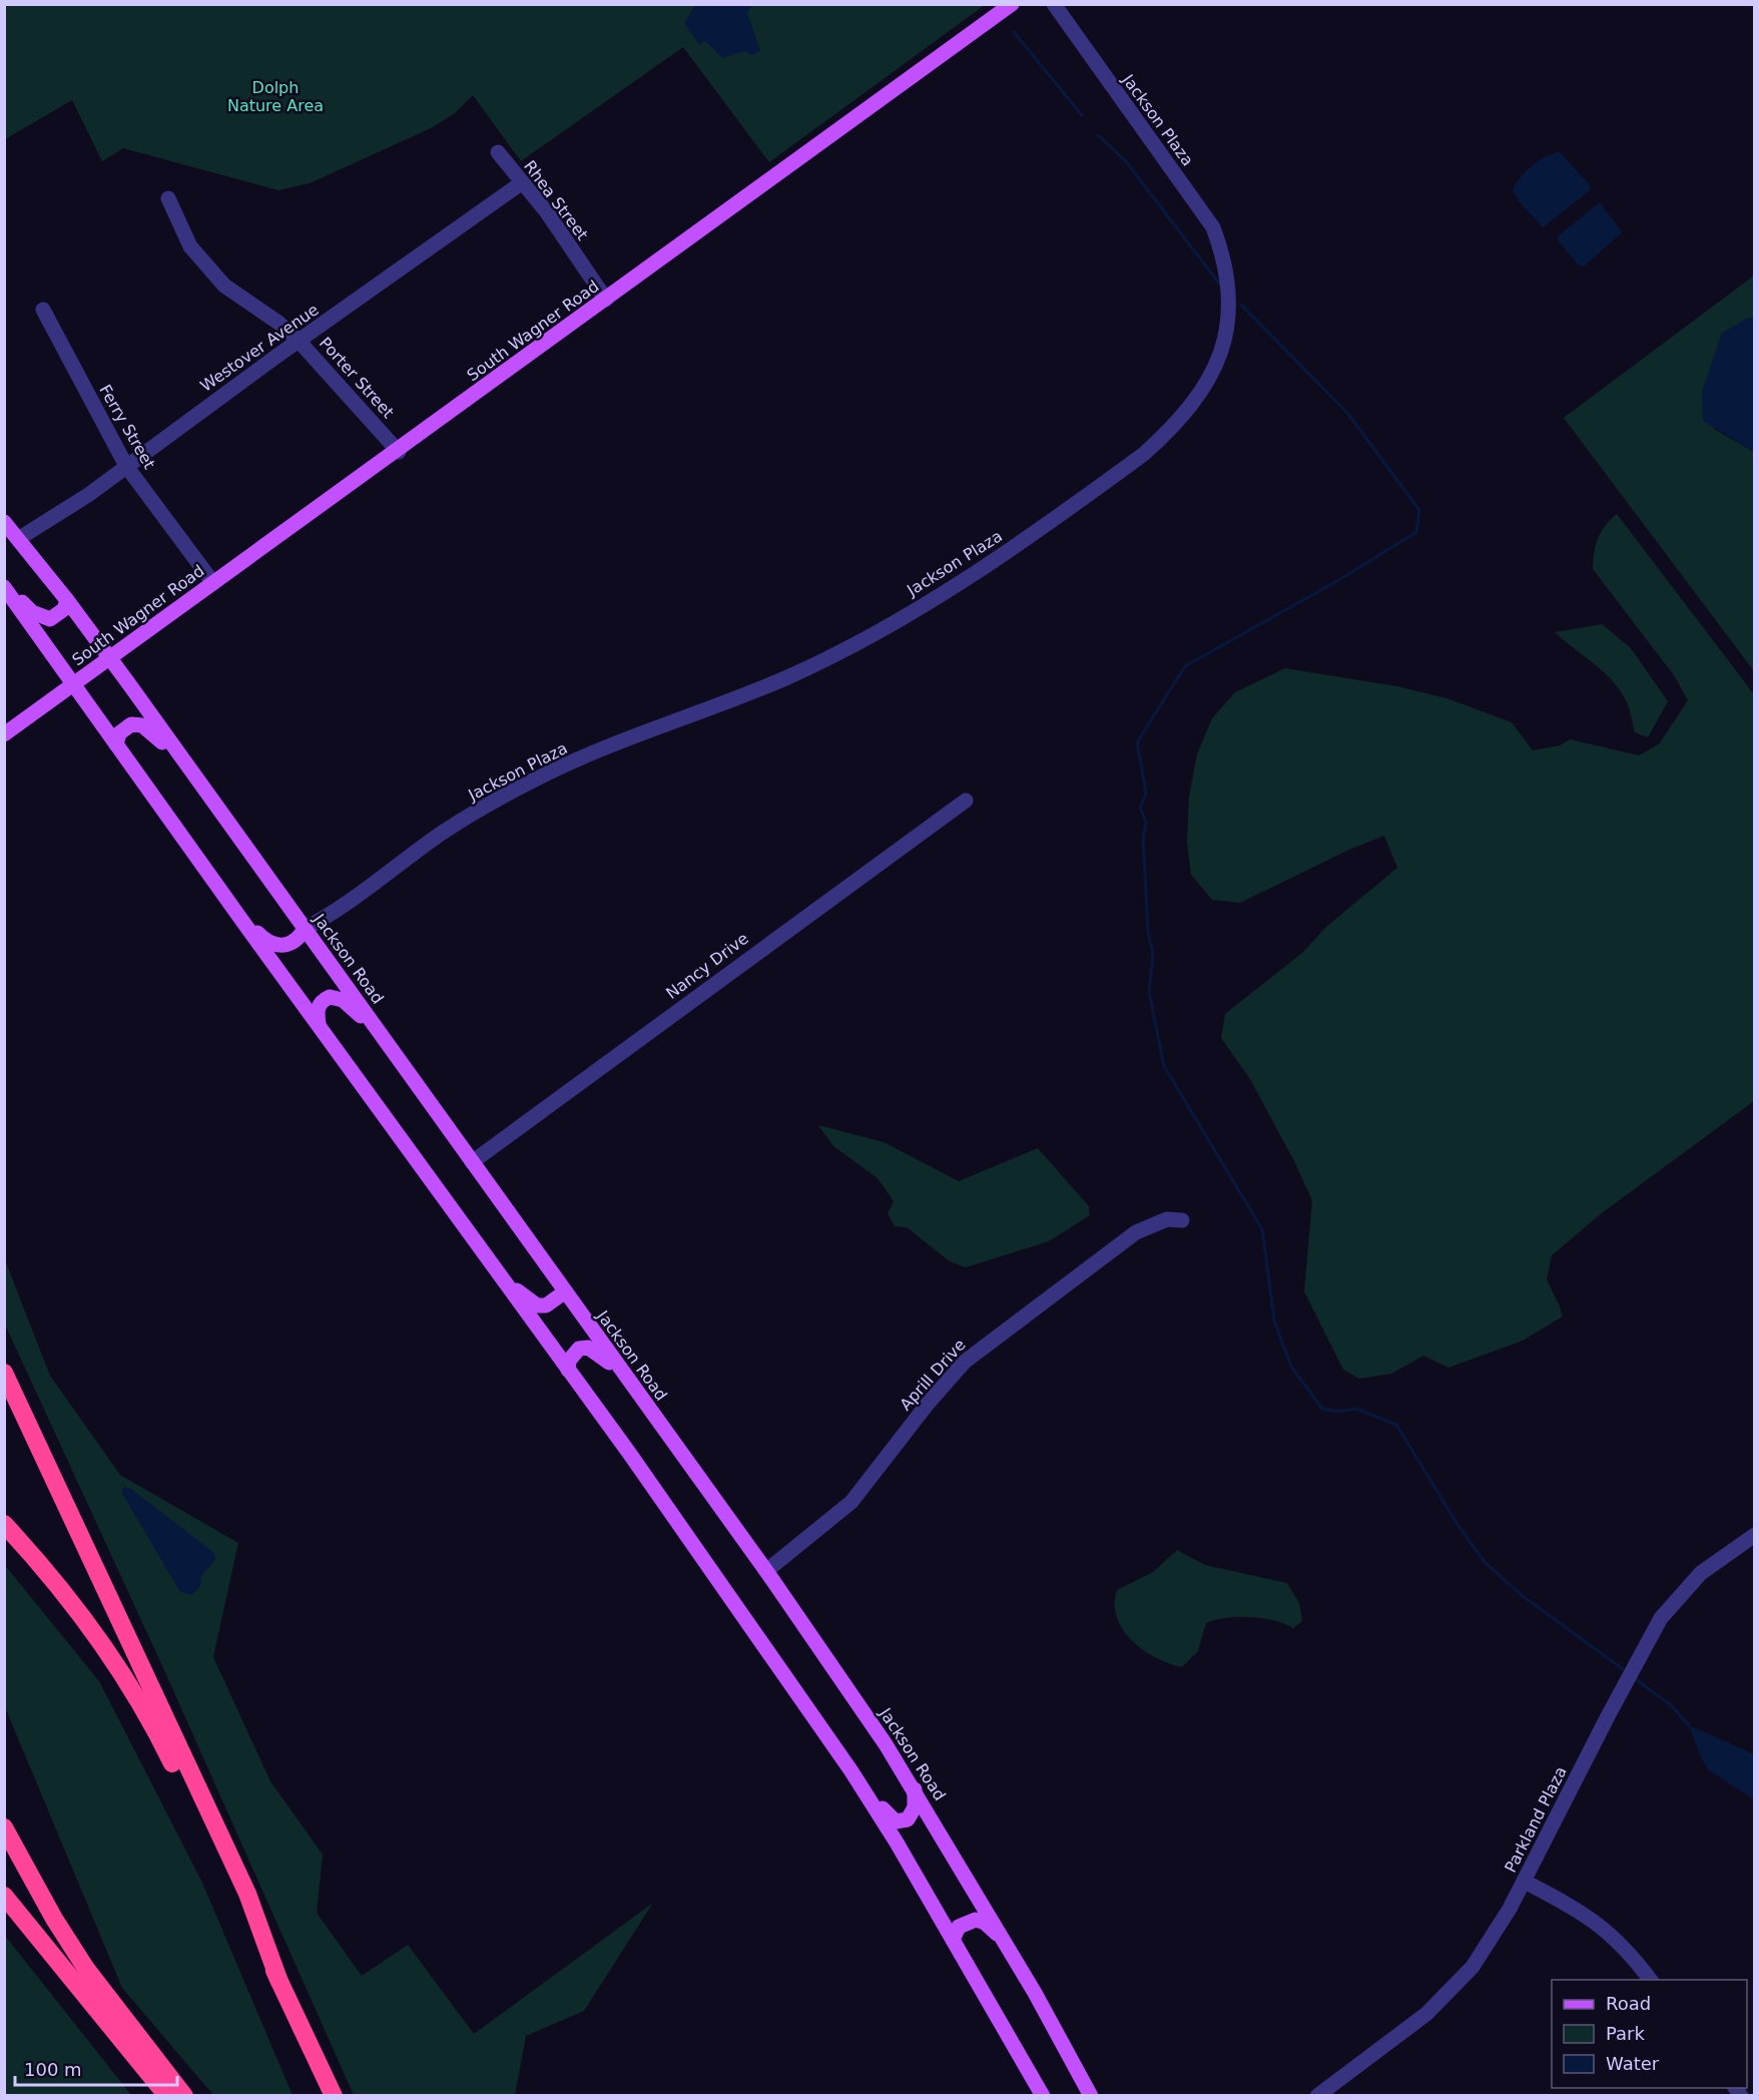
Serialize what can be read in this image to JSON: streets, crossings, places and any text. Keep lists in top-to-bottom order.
{
  "streets": {
    "main road": ["South Wagner Road", "Jackson Road"],
    "street": [
      "Jackson Plaza",
      "Rhea Street",
      "Westover Avenue",
      "Porter Street",
      "Ferry Street",
      "Nancy Drive",
      "Aprill Drive",
      "Parkland Plaza"
    ]
  },
  "crossings": [
    ["Jackson Plaza", "Jackson Road"],
    ["Rhea Street", "South Wagner Road"],
    ["Rhea Street", "Westover Avenue"],
    ["South Wagner Road", "Porter Street"],
    ["South Wagner Road", "Ferry Street"],
    ["South Wagner Road", "Jackson Road"],
    ["Westover Avenue", "Porter Street"],
    ["Westover Avenue", "Ferry Street"],
    ["Westover Avenue", "Jackson Road"],
    ["Jackson Road", "Nancy Drive"],
    ["Jackson Road", "Aprill Drive"]
  ],
  "parks": ["Dolph Nature Area"],
  "legend": ["Road", "Park", "Water"],
  "scale_bar": "100 m"
}
